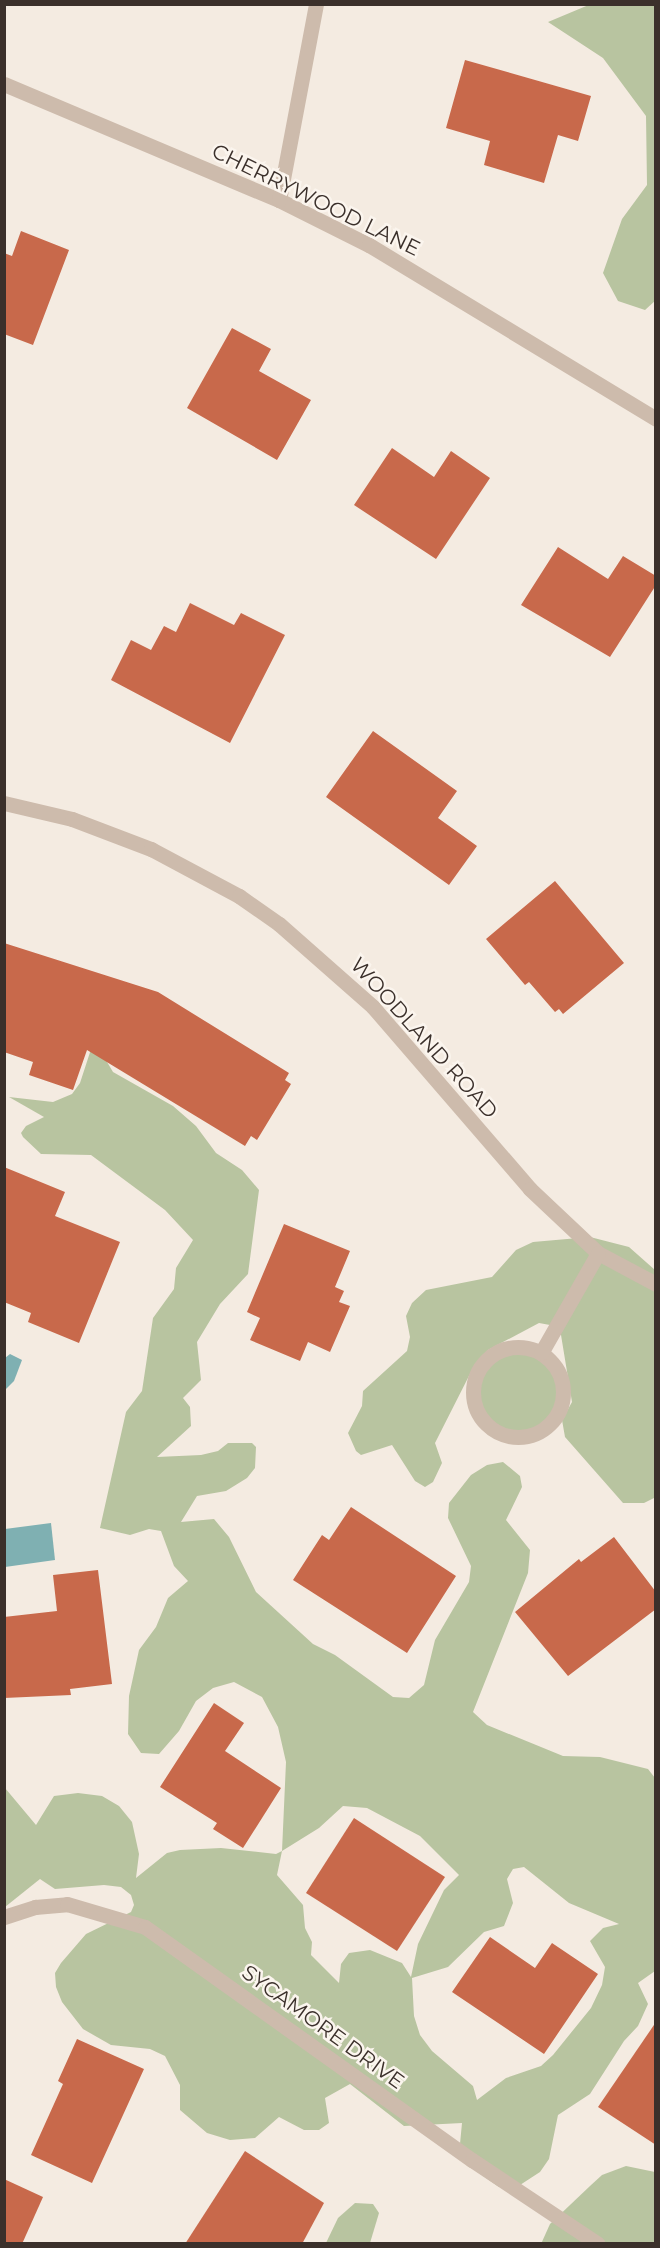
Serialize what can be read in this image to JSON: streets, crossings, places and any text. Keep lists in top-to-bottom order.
{
  "streets": {
    "street": ["CHERRYWOOD LANE", "WOODLAND ROAD", "SYCAMORE DRIVE"]
  }
}
